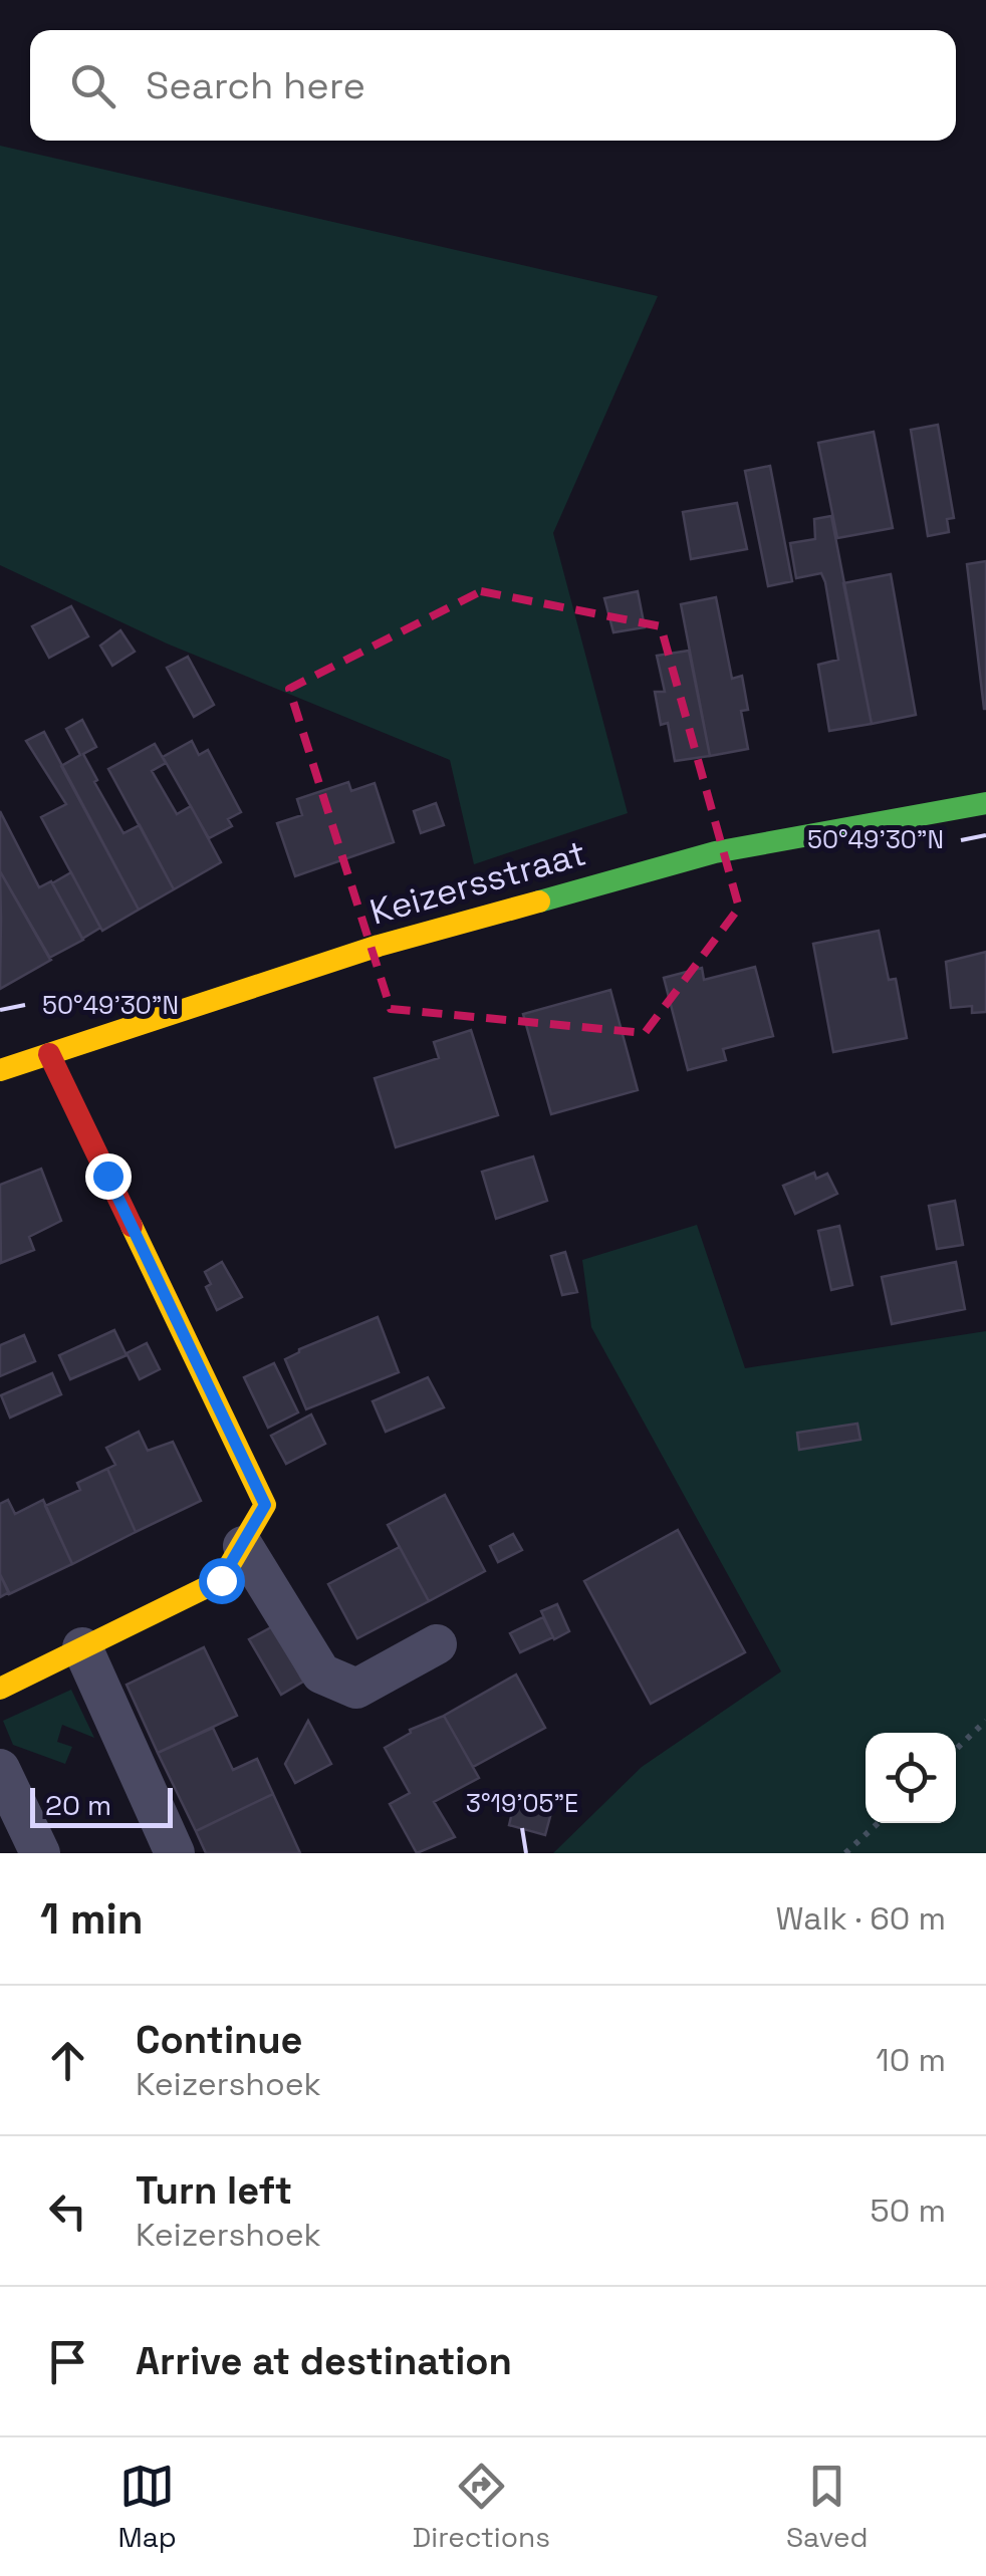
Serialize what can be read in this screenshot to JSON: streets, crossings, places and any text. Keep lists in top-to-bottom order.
{
  "streets": {
    "street": ["Keizersstraat"]
  },
  "scale_bar": "20 m",
  "page": {
    "search": "Search here",
    "scale": "20 m",
    "heading": ["1 min", "Walk · 60 m"],
    "list": [
      ["Continue", "Keizershoek", "10 m"],
      ["Turn left", "Keizershoek", "50 m"],
      "Arrive at destination"
    ],
    "nav": ["Map", "Directions", "Saved"]
  },
  "coordinates": ["50°49'30\"N", "3°19'05\"E"]
}
